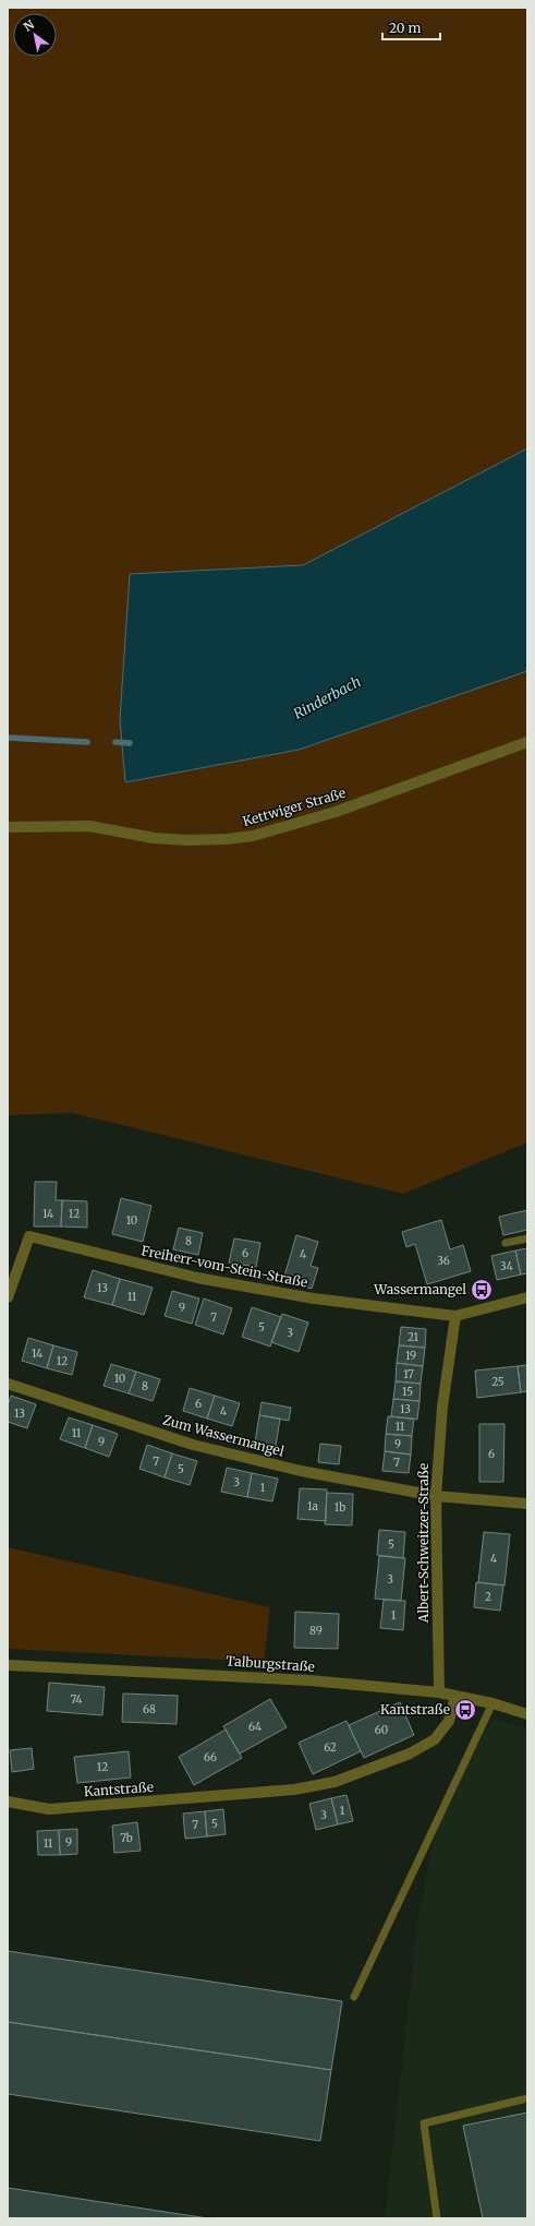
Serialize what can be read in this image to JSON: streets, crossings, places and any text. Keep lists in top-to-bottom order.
{
  "streets": {
    "street": [
      "Kettwiger Straße",
      "Freiherr-vom-Stein-Straße",
      "Zum Wassermangel",
      "Albert-Schweitzer-Straße",
      "Talburgstraße",
      "Kantstraße"
    ]
  },
  "crossings": [
    ["Freiherr-vom-Stein-Straße", "Albert-Schweitzer-Straße"],
    ["Zum Wassermangel", "Albert-Schweitzer-Straße"],
    ["Albert-Schweitzer-Straße", "Talburgstraße"],
    ["Talburgstraße", "Kantstraße"]
  ],
  "water": ["Rinderbach"],
  "places": {
    "bus stop": ["Wassermangel", "Kantstraße"]
  },
  "house_numbers": [
    "14",
    "12",
    "10",
    "8",
    "6",
    "4",
    "36",
    "34",
    "13",
    "11",
    "9",
    "7",
    "5",
    "3",
    "21",
    "14",
    "19",
    "12",
    "17",
    "10",
    "25",
    "8",
    "15",
    "6",
    "13",
    "4",
    "13",
    "11",
    "11",
    "9",
    "9",
    "6",
    "7",
    "7",
    "5",
    "3",
    "1",
    "1a",
    "1b",
    "5",
    "4",
    "3",
    "2",
    "1",
    "89",
    "74",
    "68",
    "64",
    "60",
    "62",
    "66",
    "12",
    "1",
    "3",
    "5",
    "7",
    "7b",
    "9",
    "11"
  ],
  "scale_bar": "20 m",
  "north": "top left"
}
